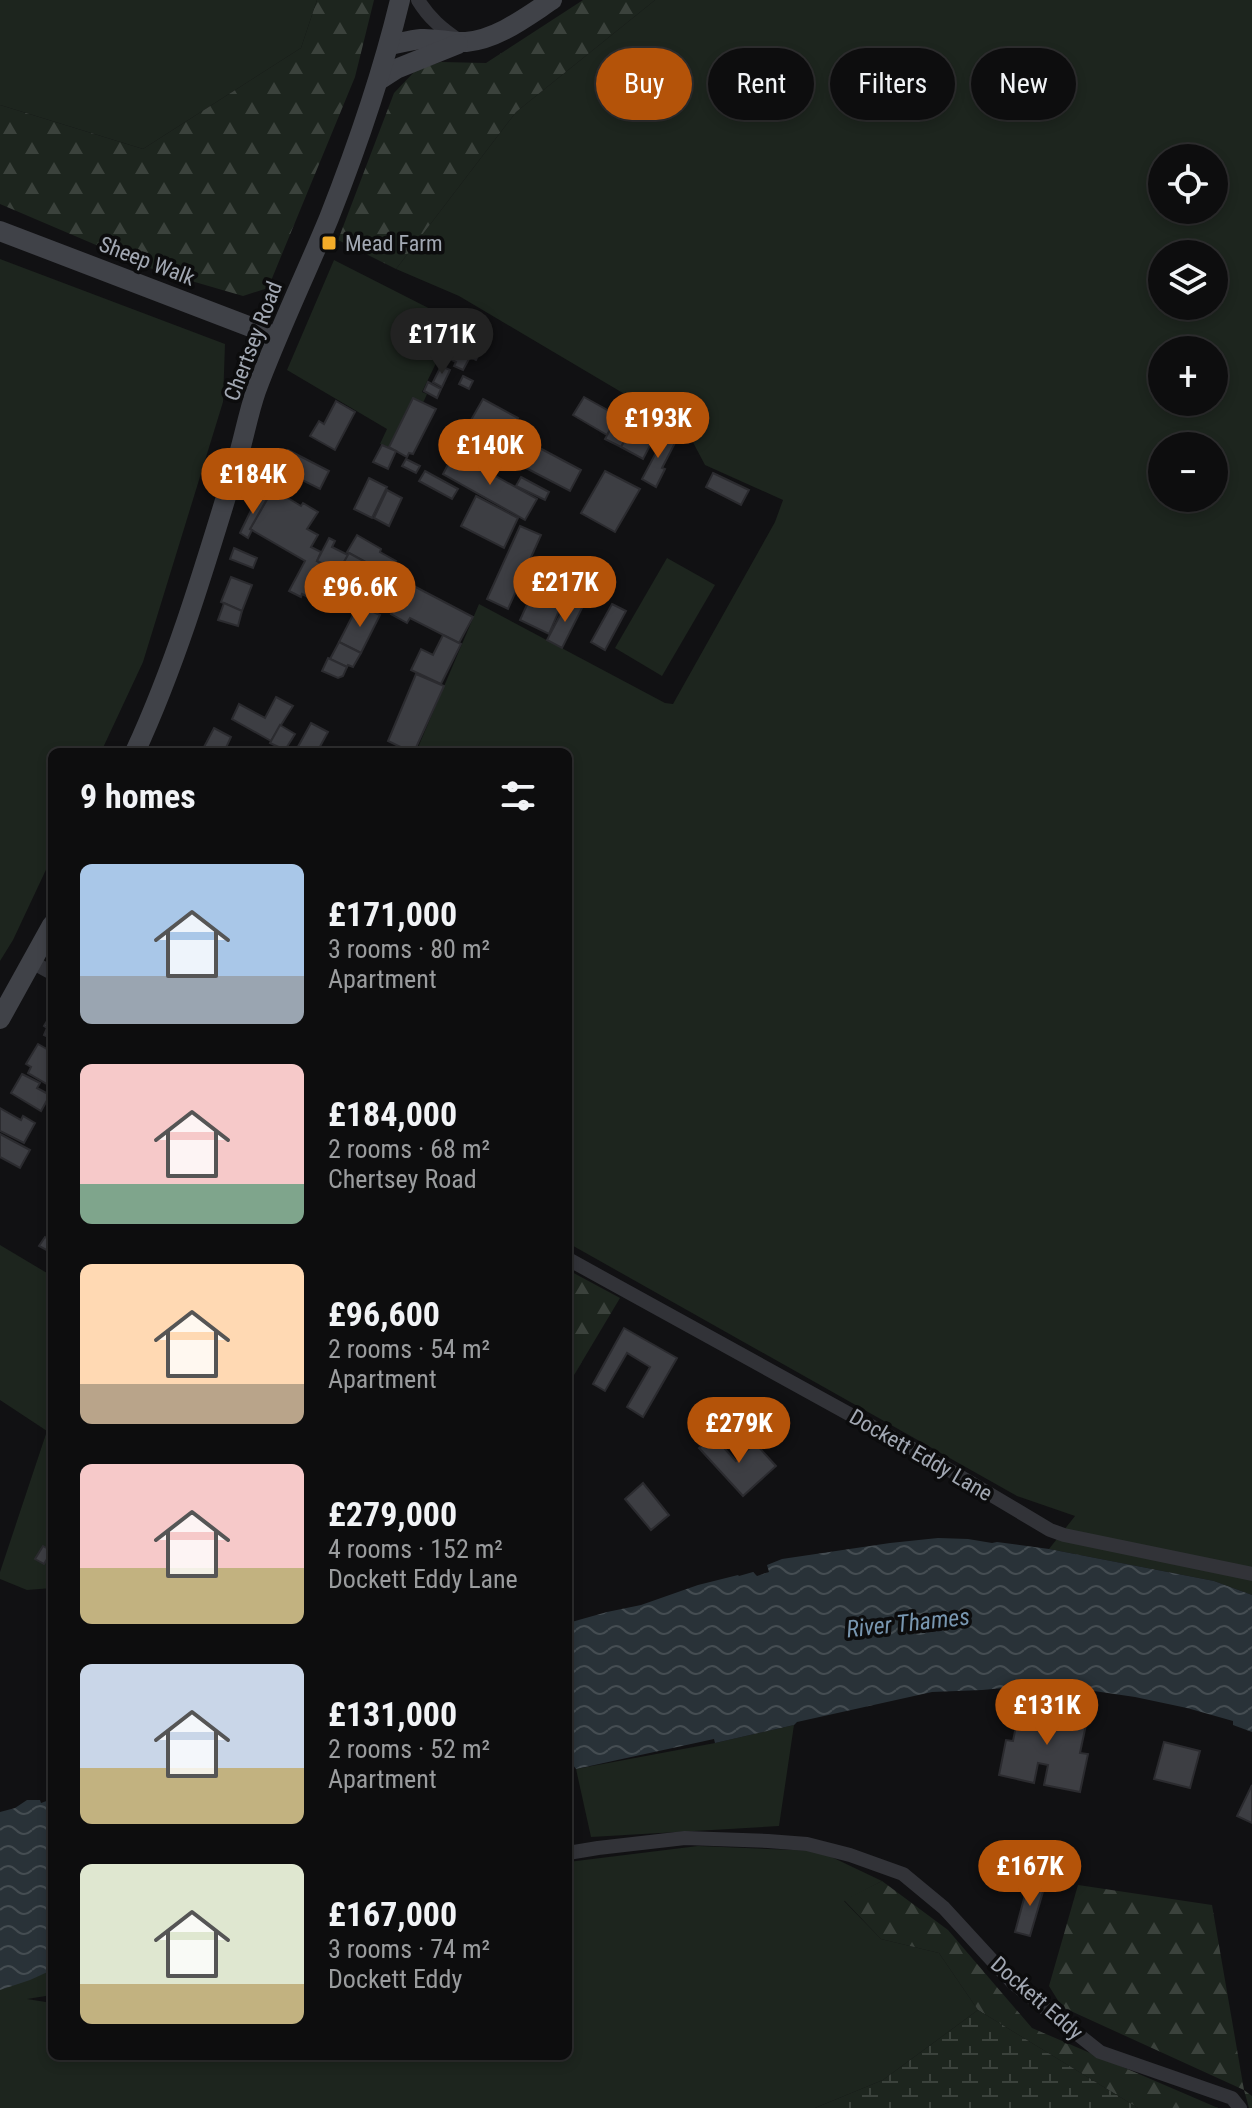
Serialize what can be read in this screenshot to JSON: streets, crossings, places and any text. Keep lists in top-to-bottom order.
{
  "streets": {
    "main road": ["Sheep Walk", "Chertsey Road"],
    "street": ["Dockett Eddy Lane", "Dockett Eddy"]
  },
  "crossings": [
    ["Sheep Walk", "Chertsey Road"]
  ],
  "water": ["River Thames"],
  "places": {
    "transit": ["Mead Farm"]
  },
  "page": {
    "chip": [
      "Buy",
      "Rent",
      "Filters",
      "New"
    ],
    "map_buttons": ["+", "−"],
    "price": [
      "£171K",
      "£193K",
      "£140K",
      "£184K",
      "£217K",
      "£96.6K",
      "£279K",
      "£131K",
      "£167K"
    ],
    "heading": "9 homes",
    "list": [
      {
        "name": "£171,000",
        "note": "3 rooms · 80 m² · Apartment"
      },
      {
        "name": "£184,000",
        "note": "2 rooms · 68 m² · Chertsey Road"
      },
      {
        "name": "£96,600",
        "note": "2 rooms · 54 m² · Apartment"
      },
      {
        "name": "£279,000",
        "note": "4 rooms · 152 m² · Dockett Eddy Lane"
      },
      {
        "name": "£131,000",
        "note": "2 rooms · 52 m² · Apartment"
      },
      {
        "name": "£167,000",
        "note": "3 rooms · 74 m² · Dockett Eddy"
      }
    ]
  }
}
